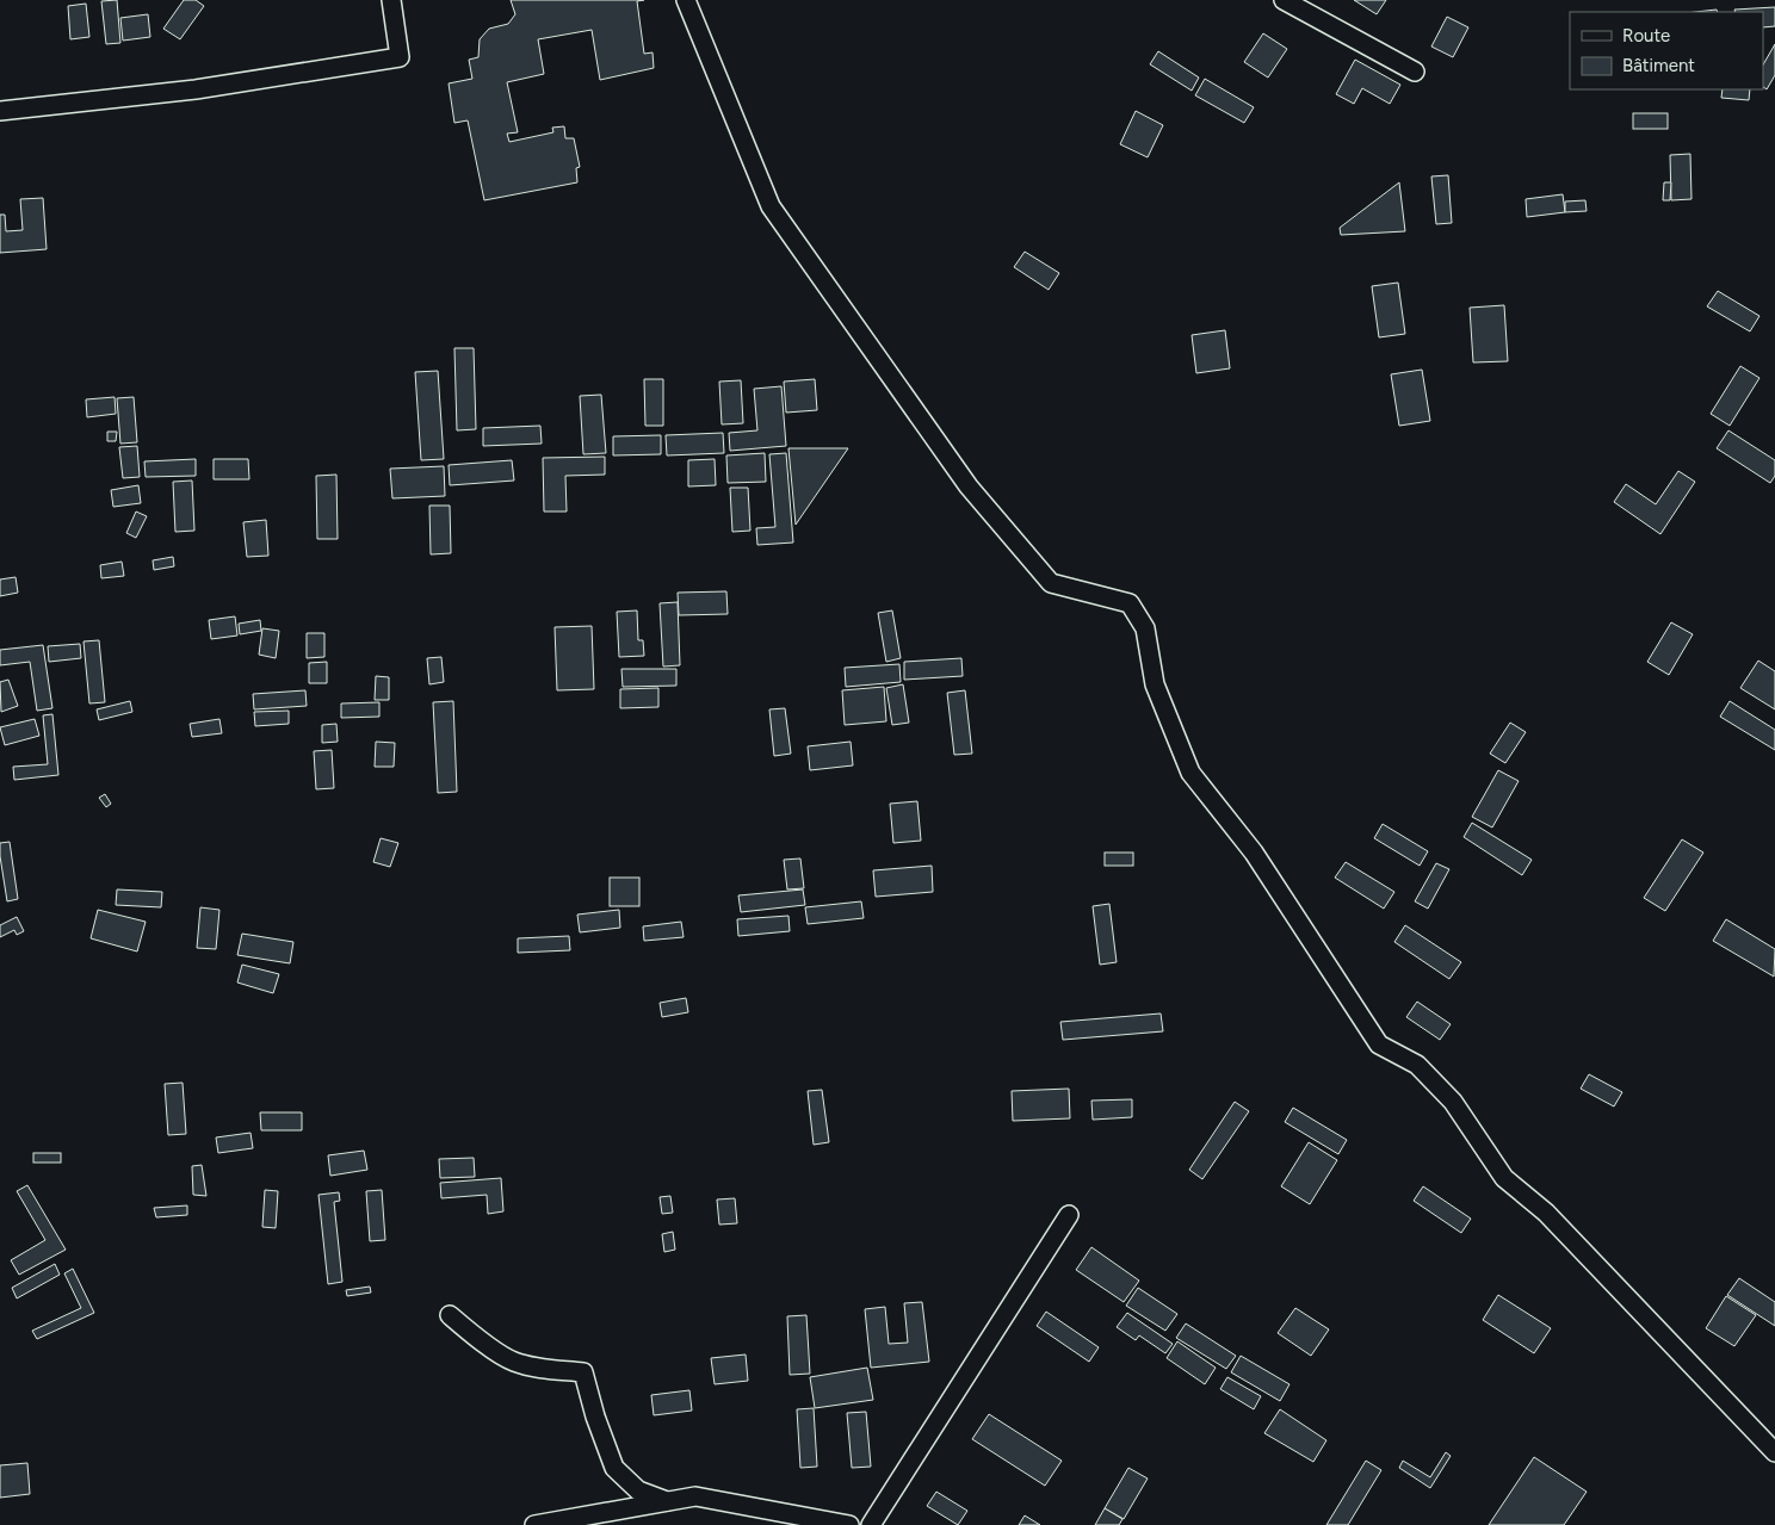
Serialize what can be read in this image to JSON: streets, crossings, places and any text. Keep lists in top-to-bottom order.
{
  "legend": ["Route", "Bâtiment"]
}
